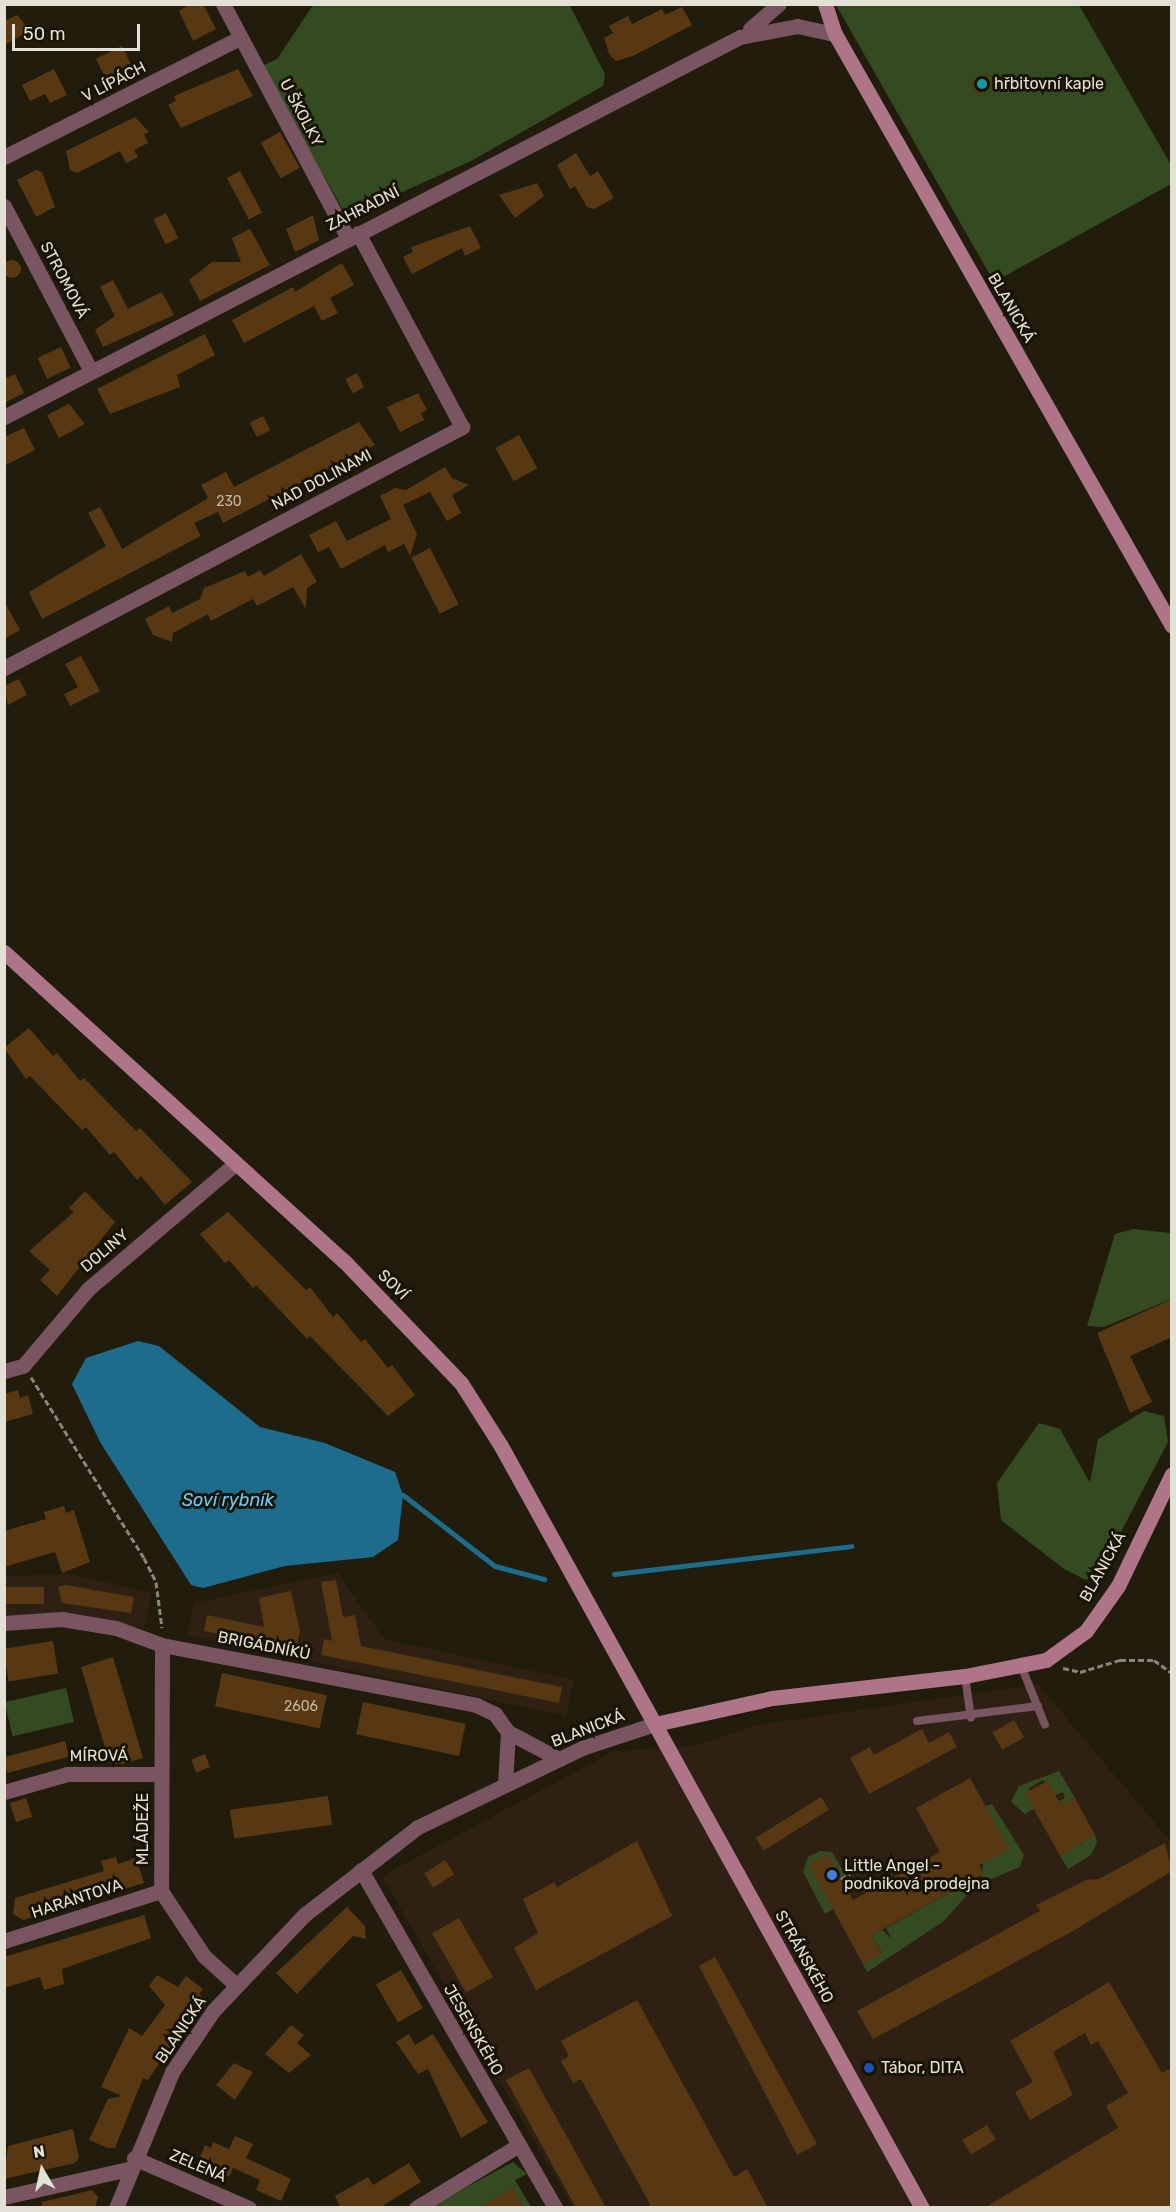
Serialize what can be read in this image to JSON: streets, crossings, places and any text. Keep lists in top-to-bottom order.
{
  "streets": {
    "main road": ["BLANICKÁ", "SOVÍ", "STRÁNSKÉHO"],
    "street": [
      "V LÍPÁCH",
      "U ŠKOLKY",
      "ZAHRADNÍ",
      "STROMOVÁ",
      "NAD DOLINAMI",
      "DOLINY",
      "BRIGÁDNÍKŮ",
      "MÍROVÁ",
      "MLÁDEŽE",
      "HARANTOVA",
      "JESENSKÉHO",
      "ZELENÁ"
    ]
  },
  "crossings": [
    ["V LÍPÁCH", "U ŠKOLKY"],
    ["U ŠKOLKY", "ZAHRADNÍ"],
    ["U ŠKOLKY", "NAD DOLINAMI"],
    ["ZAHRADNÍ", "STROMOVÁ"],
    ["ZAHRADNÍ", "BLANICKÁ"],
    ["ZAHRADNÍ", "NAD DOLINAMI"],
    ["BLANICKÁ", "SOVÍ"],
    ["BLANICKÁ", "BRIGÁDNÍKŮ"],
    ["BLANICKÁ", "STRÁNSKÉHO"],
    ["BLANICKÁ", "JESENSKÉHO"],
    ["BLANICKÁ", "ZELENÁ"],
    ["DOLINY", "SOVÍ"],
    ["SOVÍ", "STRÁNSKÉHO"],
    ["BRIGÁDNÍKŮ", "MLÁDEŽE"],
    ["MÍROVÁ", "MLÁDEŽE"],
    ["MLÁDEŽE", "HARANTOVA"]
  ],
  "water": ["Soví rybník"],
  "places": ["hřbitovní kaple", "Little Angel - podniková prodejna", "Tábor, DITA"],
  "house_numbers": ["230", "2606"],
  "scale_bar": "50 m",
  "north": "top"
}
